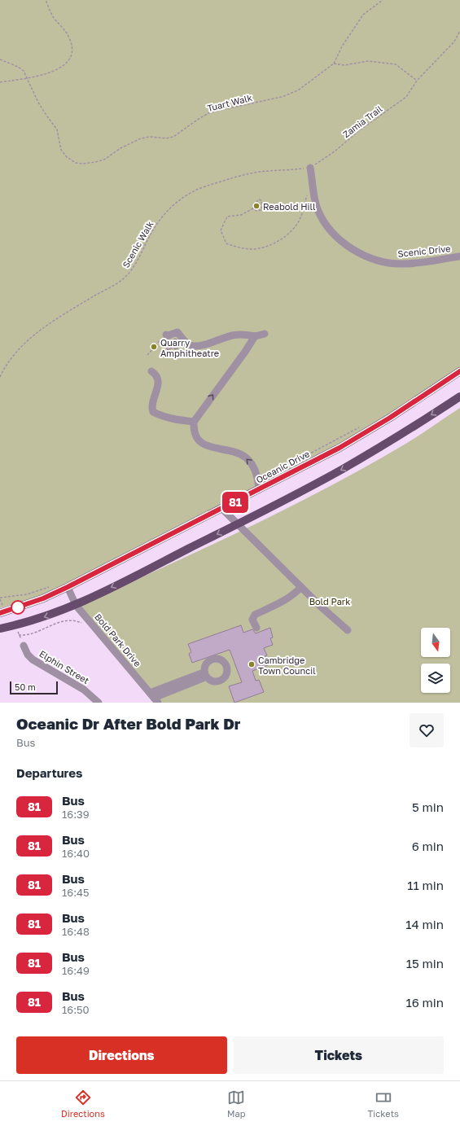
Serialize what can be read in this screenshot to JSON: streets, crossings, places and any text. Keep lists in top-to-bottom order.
{
  "streets": {
    "main road": ["Oceanic Drive"],
    "street": ["Scenic Drive", "Bold Park Drive", "Elphin Street"],
    "path": ["Tuart Walk", "Zamia Trail", "Scenic Walk"]
  },
  "crossings": [
    ["Zamia Trail", "Scenic Walk"],
    ["Zamia Trail", "Scenic Drive"],
    ["Scenic Walk", "Scenic Drive"],
    ["Oceanic Drive", "Bold Park Drive"]
  ],
  "parks": ["Bold Park"],
  "places": ["Reabold Hill", "Quarry Amphitheatre", "Cambridge Town Council"],
  "lines": ["bus line 81"],
  "scale_bar": "50 m",
  "north": "bottom",
  "page": {
    "on_map": "81",
    "scale": "50 m",
    "heading": [
      ["Oceanic Dr After Bold Park Dr", "Bus"],
      "Departures"
    ],
    "list": [
      {
        "mark": "81",
        "name": "Bus",
        "note": "16:39",
        "value": "5 min"
      },
      {
        "mark": "81",
        "name": "Bus",
        "note": "16:40",
        "value": "6 min"
      },
      {
        "mark": "81",
        "name": "Bus",
        "note": "16:45",
        "value": "11 min"
      },
      {
        "mark": "81",
        "name": "Bus",
        "note": "16:48",
        "value": "14 min"
      },
      {
        "mark": "81",
        "name": "Bus",
        "note": "16:49",
        "value": "15 min"
      },
      {
        "mark": "81",
        "name": "Bus",
        "note": "16:50",
        "value": "16 min"
      }
    ],
    "buttons": ["Directions", "Tickets"],
    "tabs": ["Directions", "Map", "Tickets"]
  }
}
